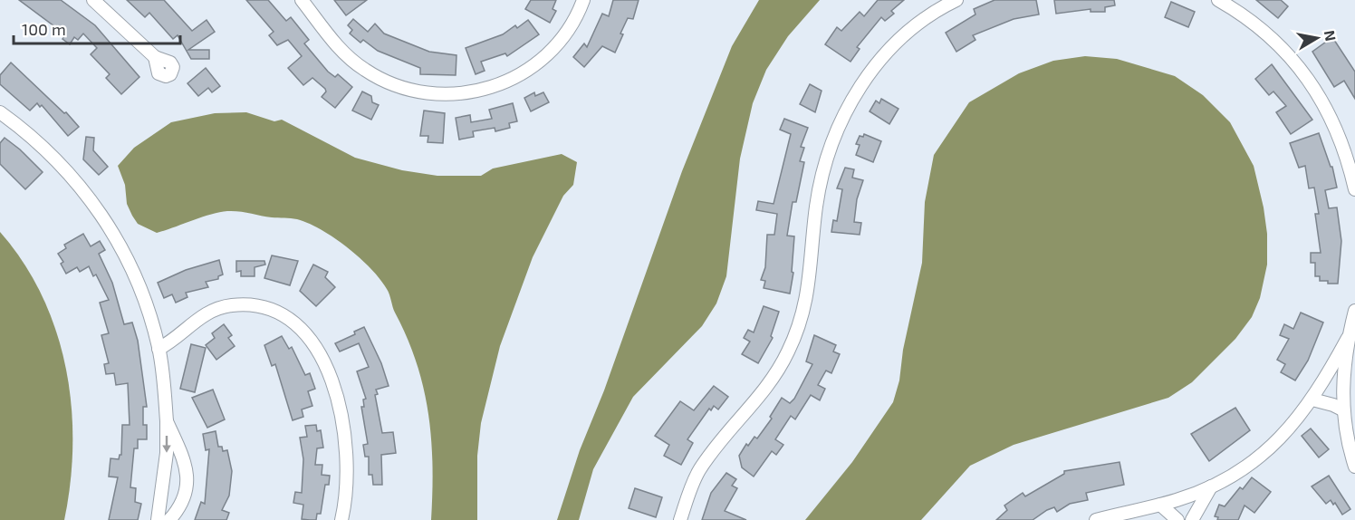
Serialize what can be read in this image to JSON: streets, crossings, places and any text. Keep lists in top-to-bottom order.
{
  "scale_bar": "100 m",
  "north": "right"
}
